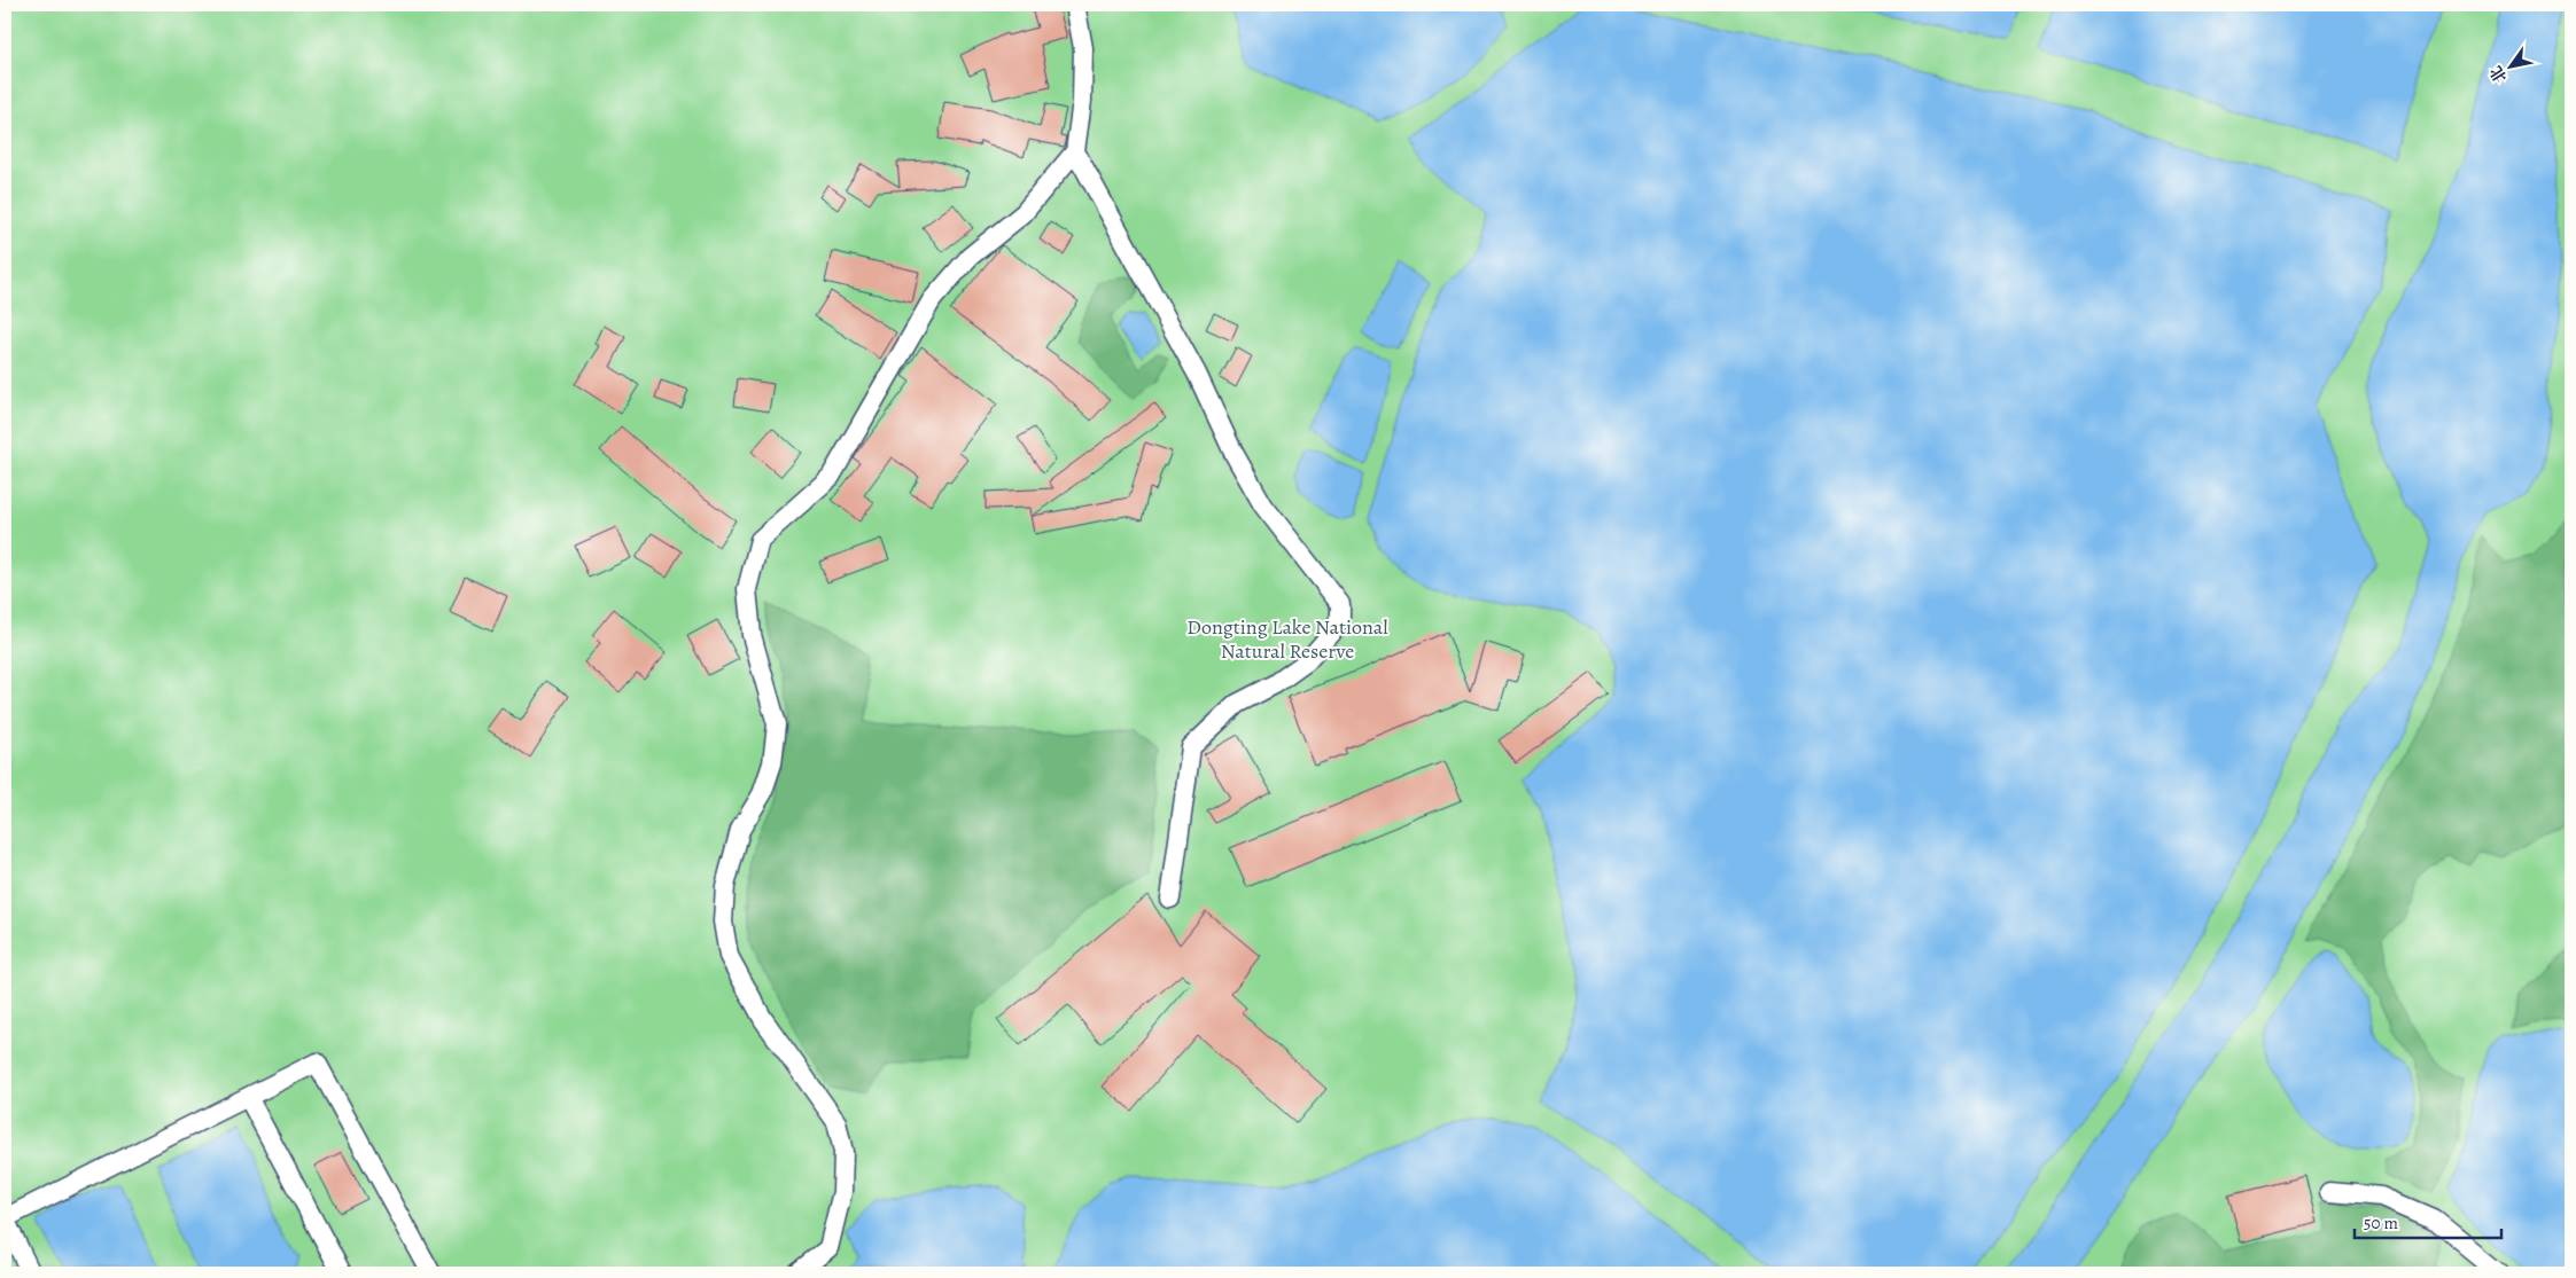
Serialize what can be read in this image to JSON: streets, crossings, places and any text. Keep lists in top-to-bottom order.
{
  "parks": ["Dongting Lake National Natural Reserve"],
  "scale_bar": "50 m",
  "north": "bottom left"
}
